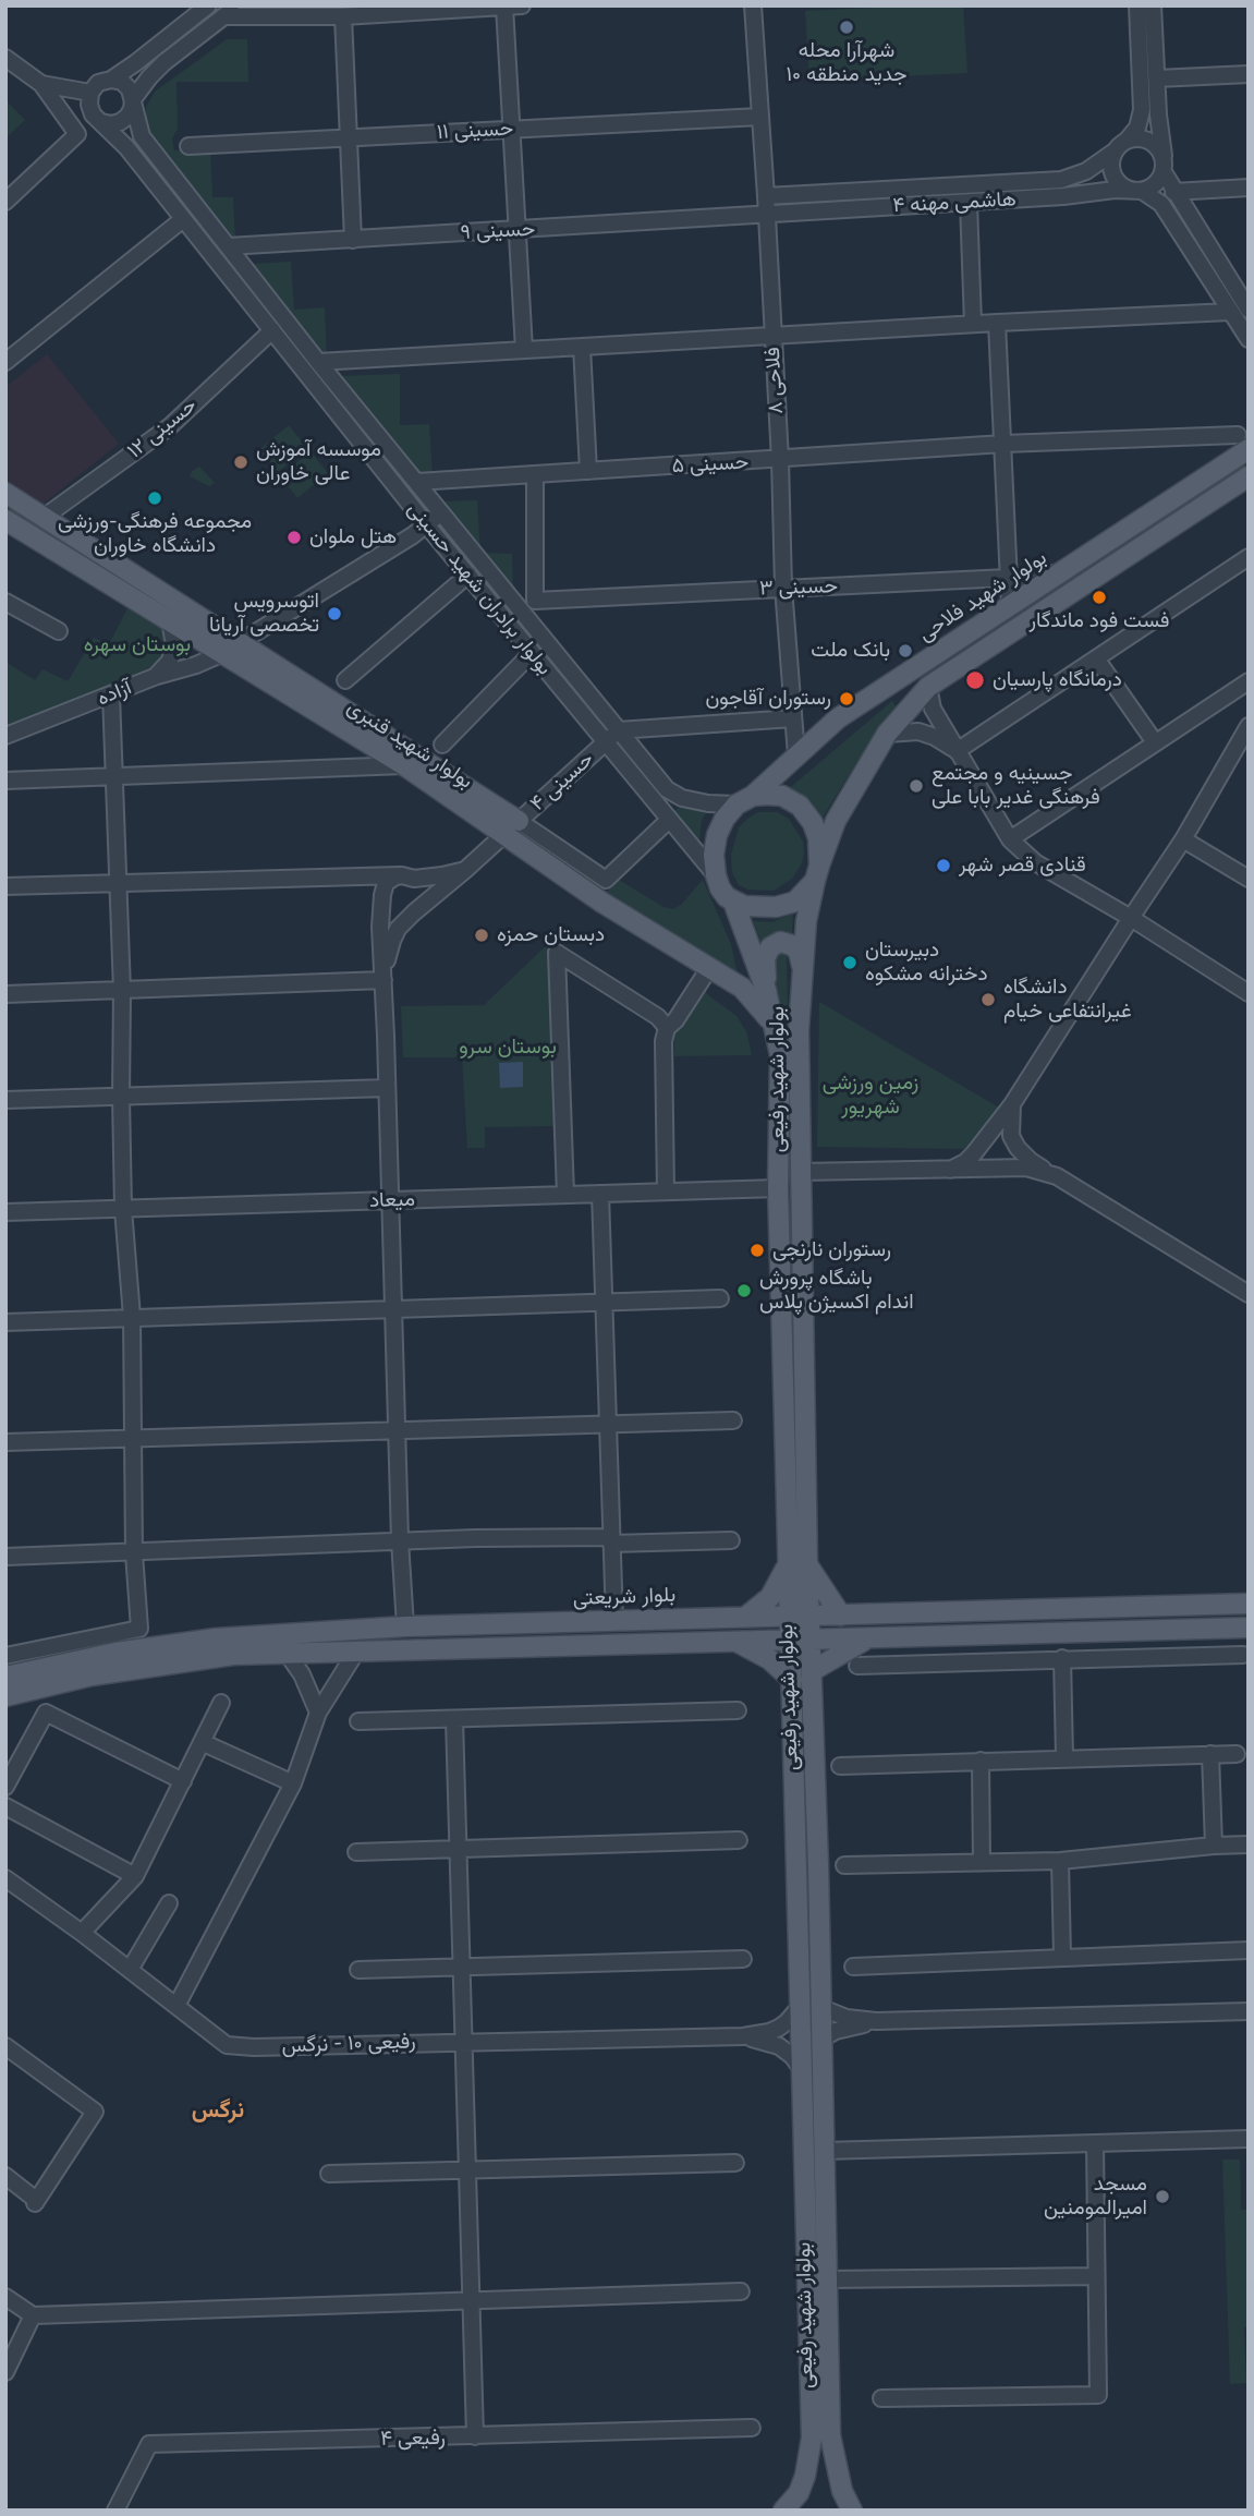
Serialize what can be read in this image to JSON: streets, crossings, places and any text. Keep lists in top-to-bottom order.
{
  "streets": {
    "main road": [
      "بولوار شهید فلاحی",
      "بولوار شهید قنبری",
      "بولوار شهید رفیعی",
      "بلوار شریعتی"
    ],
    "street": [
      "حسینی ۱۱",
      "هاشمی مهنه ۴",
      "حسینی ۹",
      "فلاحی ۸",
      "حسینی ۱۲",
      "حسینی ۵",
      "حسینی ۳",
      "بولوار برادران شهید حسینی",
      "آزاده",
      "حسینی ۴",
      "میعاد",
      "رفیعی ۱۰ - نرگس",
      "رفیعی ۴"
    ]
  },
  "crossings": [
    ["حسینی ۱۱", "فلاحی ۸"],
    ["هاشمی مهنه ۴", "حسینی ۹"],
    ["هاشمی مهنه ۴", "فلاحی ۸"],
    ["حسینی ۹", "فلاحی ۸"],
    ["حسینی ۹", "بولوار برادران شهید حسینی"],
    ["فلاحی ۸", "حسینی ۵"],
    ["فلاحی ۸", "حسینی ۳"],
    ["فلاحی ۸", "بولوار شهید فلاحی"],
    ["حسینی ۱۲", "بولوار برادران شهید حسینی"],
    ["حسینی ۱۲", "بولوار شهید قنبری"],
    ["حسینی ۵", "حسینی ۳"],
    ["حسینی ۵", "بولوار برادران شهید حسینی"],
    ["حسینی ۵", "بولوار شهید فلاحی"],
    ["حسینی ۳", "بولوار شهید فلاحی"],
    ["بولوار برادران شهید حسینی", "بولوار شهید فلاحی"],
    ["بولوار برادران شهید حسینی", "بولوار شهید قنبری"],
    ["بولوار برادران شهید حسینی", "حسینی ۴"],
    ["بولوار برادران شهید حسینی", "بولوار شهید رفیعی"],
    ["بولوار شهید فلاحی", "بولوار شهید رفیعی"],
    ["آزاده", "بولوار شهید قنبری"],
    ["بولوار شهید قنبری", "حسینی ۴"],
    ["بولوار شهید قنبری", "بولوار شهید رفیعی"],
    ["بولوار شهید رفیعی", "میعاد"],
    ["بولوار شهید رفیعی", "بلوار شریعتی"]
  ],
  "districts": ["نرگس"],
  "parks": ["بوستان سهره", "بوستان سرو", "زمین ورزشی شهریور"],
  "places": [
    "شهرآرا محله جدید منطقه ۱۰",
    "موسسه آموزش عالی خاوران",
    "مجموعه فرهنگی-ورزشی دانشگاه خاوران",
    "هتل ملوان",
    "فست فود ماندگار",
    "اتوسرویس تخصصی آریانا",
    "بانک ملت",
    "درمانگاه پارسیان",
    "رستوران آقاجون",
    "جسینیه و مجتمع فرهنگی غدیر بابا علی",
    "قنادی قصر شهر",
    "دبستان حمزه",
    "دبیرستان دخترانه مشکوه",
    "دانشگاه غیرانتفاعی خیام",
    "رستوران نارنجی",
    "باشگاه پرورش اندام اکسیژن پلاس",
    "مسجد امیرالمومنین"
  ]
}
